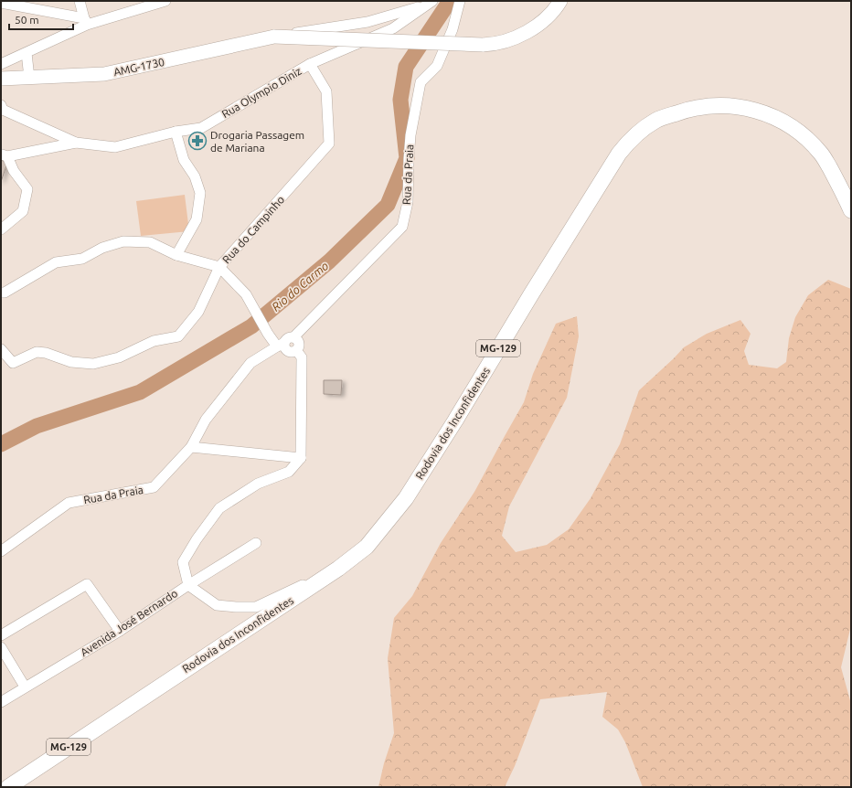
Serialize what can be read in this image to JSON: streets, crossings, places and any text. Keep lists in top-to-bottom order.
{
  "streets": {
    "main road": ["AMG-1730", "MG-129", "Rodovia dos Inconfidentes"],
    "street": [
      "Rua Olympio Diniz",
      "Rua da Praia",
      "Rua do Campinho",
      "Avenida José Bernardo"
    ]
  },
  "crossings": [
    ["Rua Olympio Diniz", "Rua do Campinho"]
  ],
  "water": ["Rio do Carmo"],
  "places": {
    "pharmacy": ["Drogaria Passagem de Mariana"]
  },
  "scale_bar": "50 m"
}
